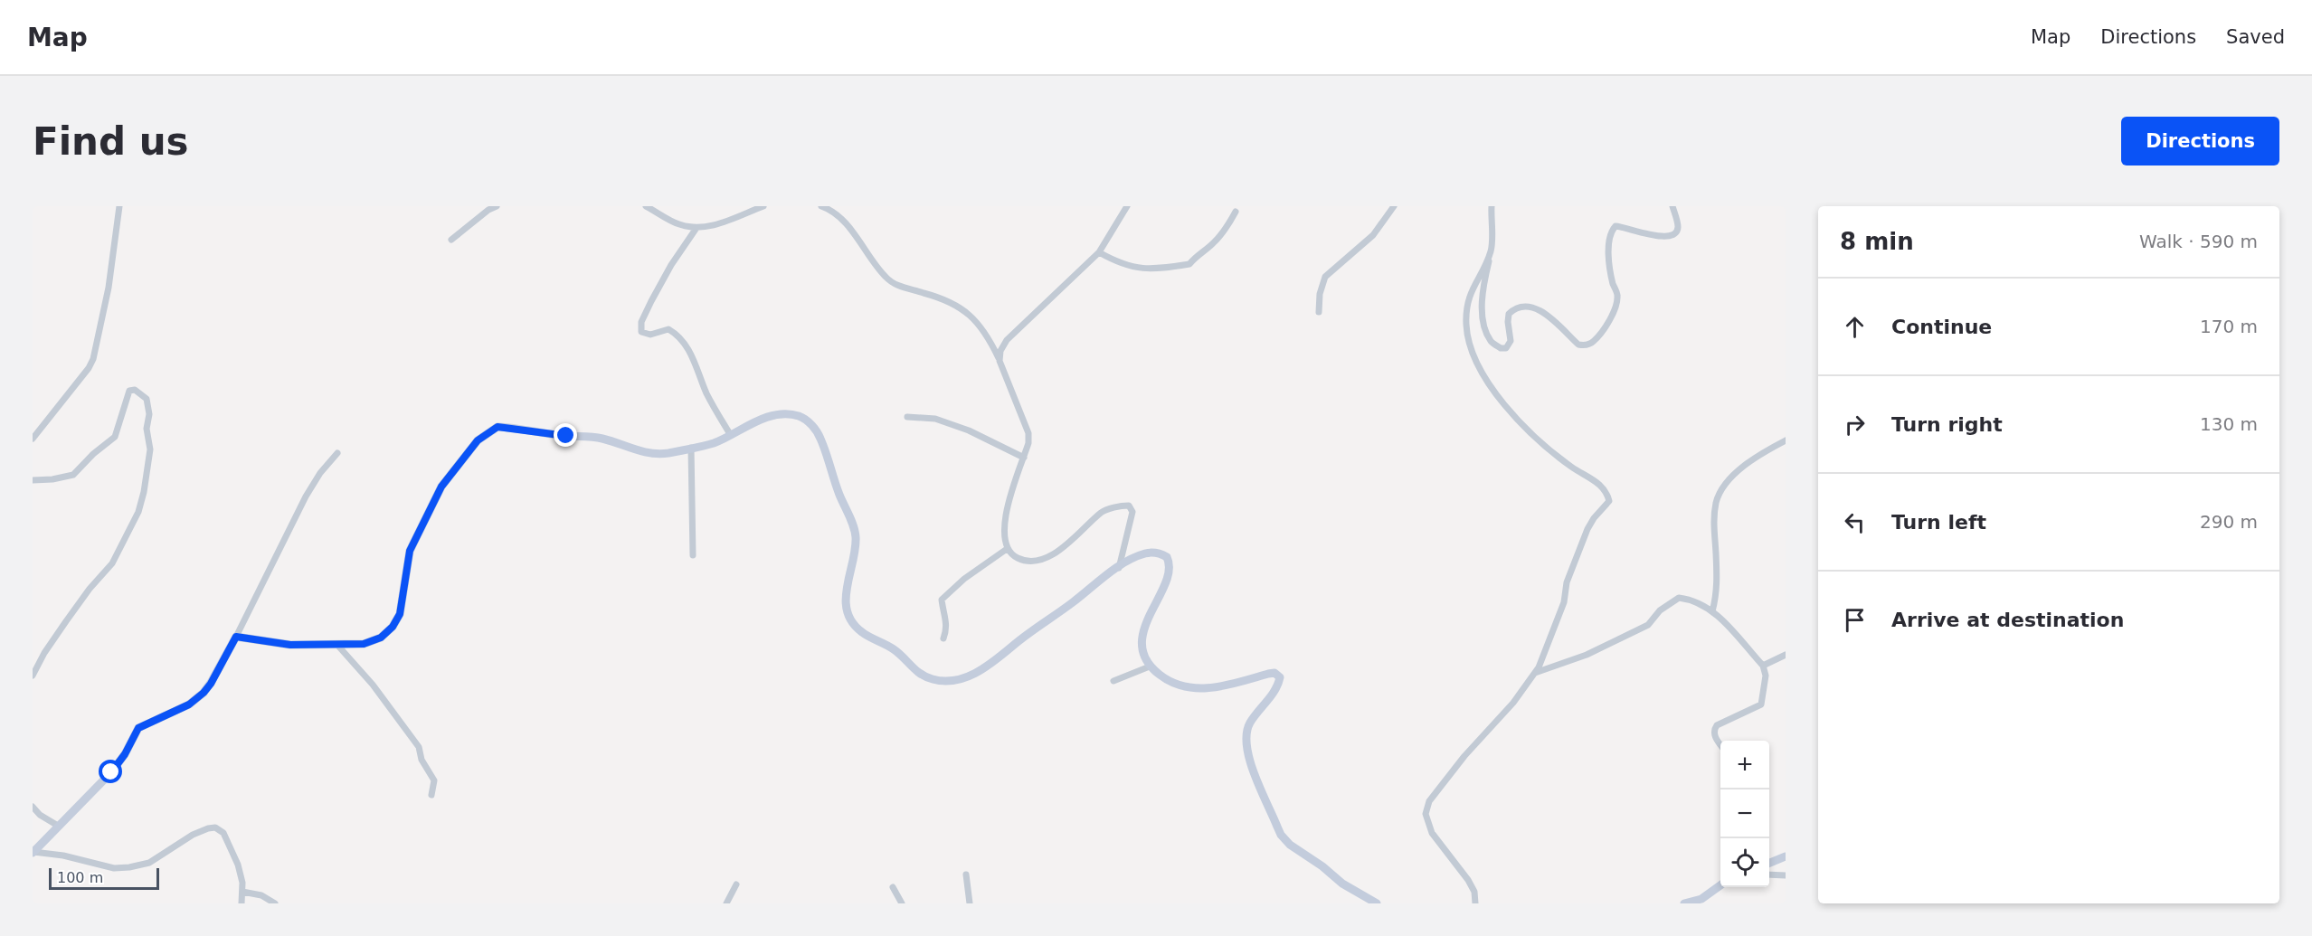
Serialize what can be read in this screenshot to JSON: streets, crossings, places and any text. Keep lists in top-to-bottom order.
{
  "scale_bar": "100 m",
  "page": {
    "header": "Map",
    "nav": ["Map", "Directions", "Saved"],
    "buttons": "Directions",
    "title": "Find us",
    "heading": ["8 min", "Walk · 590 m"],
    "list": [
      ["Continue", "170 m"],
      ["Turn right", "130 m"],
      ["Turn left", "290 m"],
      "Arrive at destination"
    ],
    "map_buttons": ["+", "−"],
    "scale": "100 m"
  }
}
